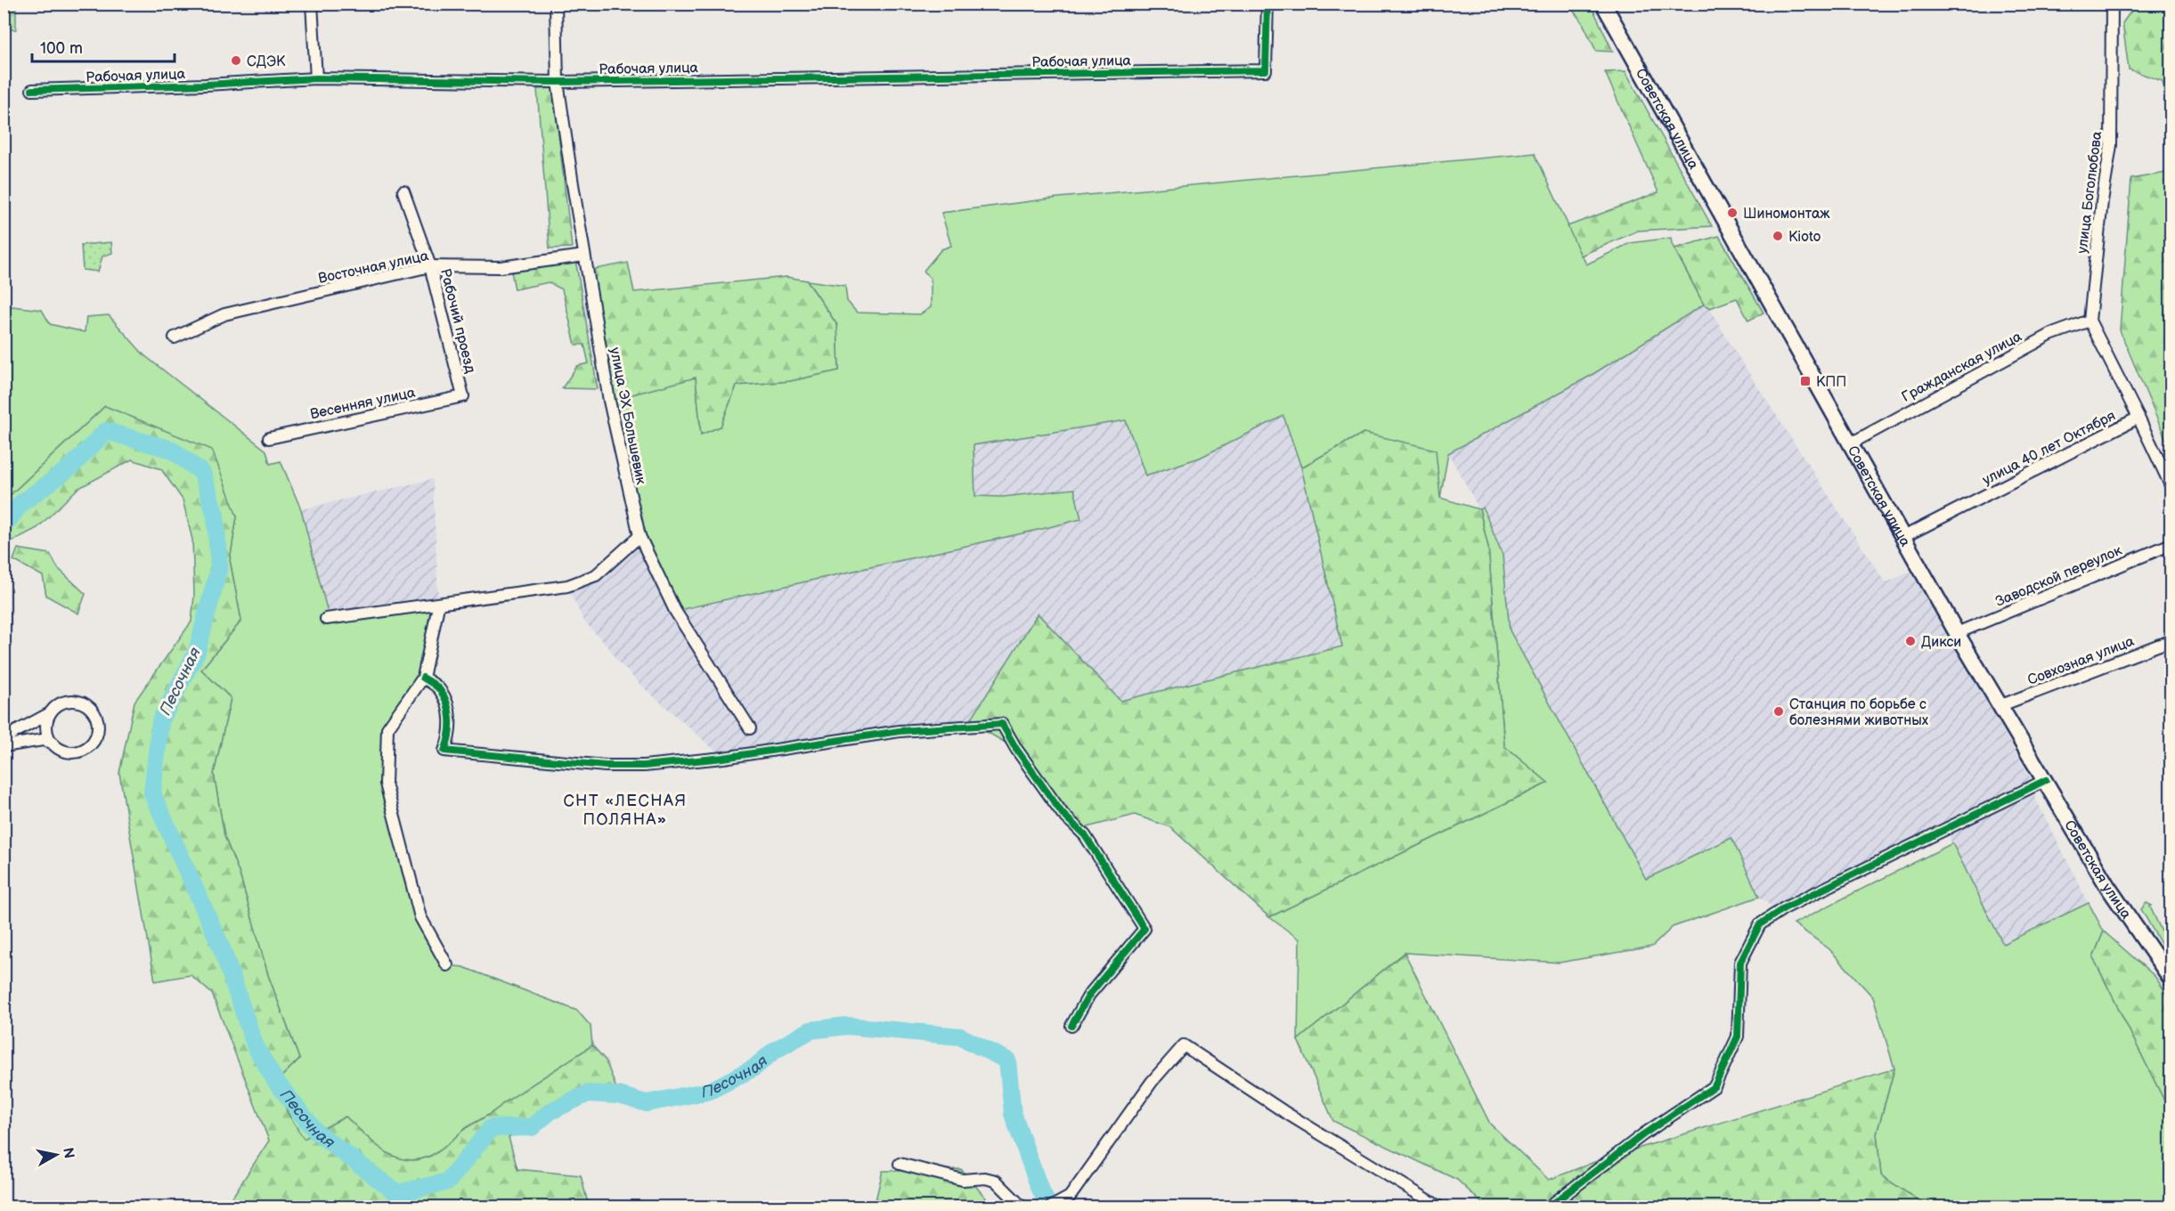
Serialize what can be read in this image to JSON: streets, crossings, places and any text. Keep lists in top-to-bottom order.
{
  "streets": {
    "main road": ["Советская улица"],
    "street": [
      "Рабочая улица",
      "улица Боголюбова",
      "Восточная улица",
      "Рабочий проезд",
      "Гражданская улица",
      "Весенняя улица",
      "улица ЭХ Большевик",
      "улица 40 лет Октября",
      "Заводской переулок",
      "Совхозная улица"
    ]
  },
  "crossings": [
    ["Рабочая улица", "улица ЭХ Большевик"],
    ["Советская улица", "Гражданская улица"],
    ["Советская улица", "улица 40 лет Октября"],
    ["Советская улица", "Заводской переулок"],
    ["Советская улица", "Совхозная улица"],
    ["улица Боголюбова", "Гражданская улица"],
    ["улица Боголюбова", "улица 40 лет Октября"],
    ["Восточная улица", "Рабочий проезд"],
    ["Восточная улица", "улица ЭХ Большевик"],
    ["Рабочий проезд", "Весенняя улица"],
    ["Гражданская улица", "улица 40 лет Октября"]
  ],
  "districts": ["СНТ «ЛЕСНАЯ ПОЛЯНА»"],
  "water": ["Песочная"],
  "places": {
    "other": [
      "СДЭК",
      "Шиномонтаж",
      "Kioto",
      "Дикси",
      "Станция по борьбе с болезнями животных"
    ],
    "transit": ["КПП"]
  },
  "scale_bar": "100 m",
  "north": "right"
}
